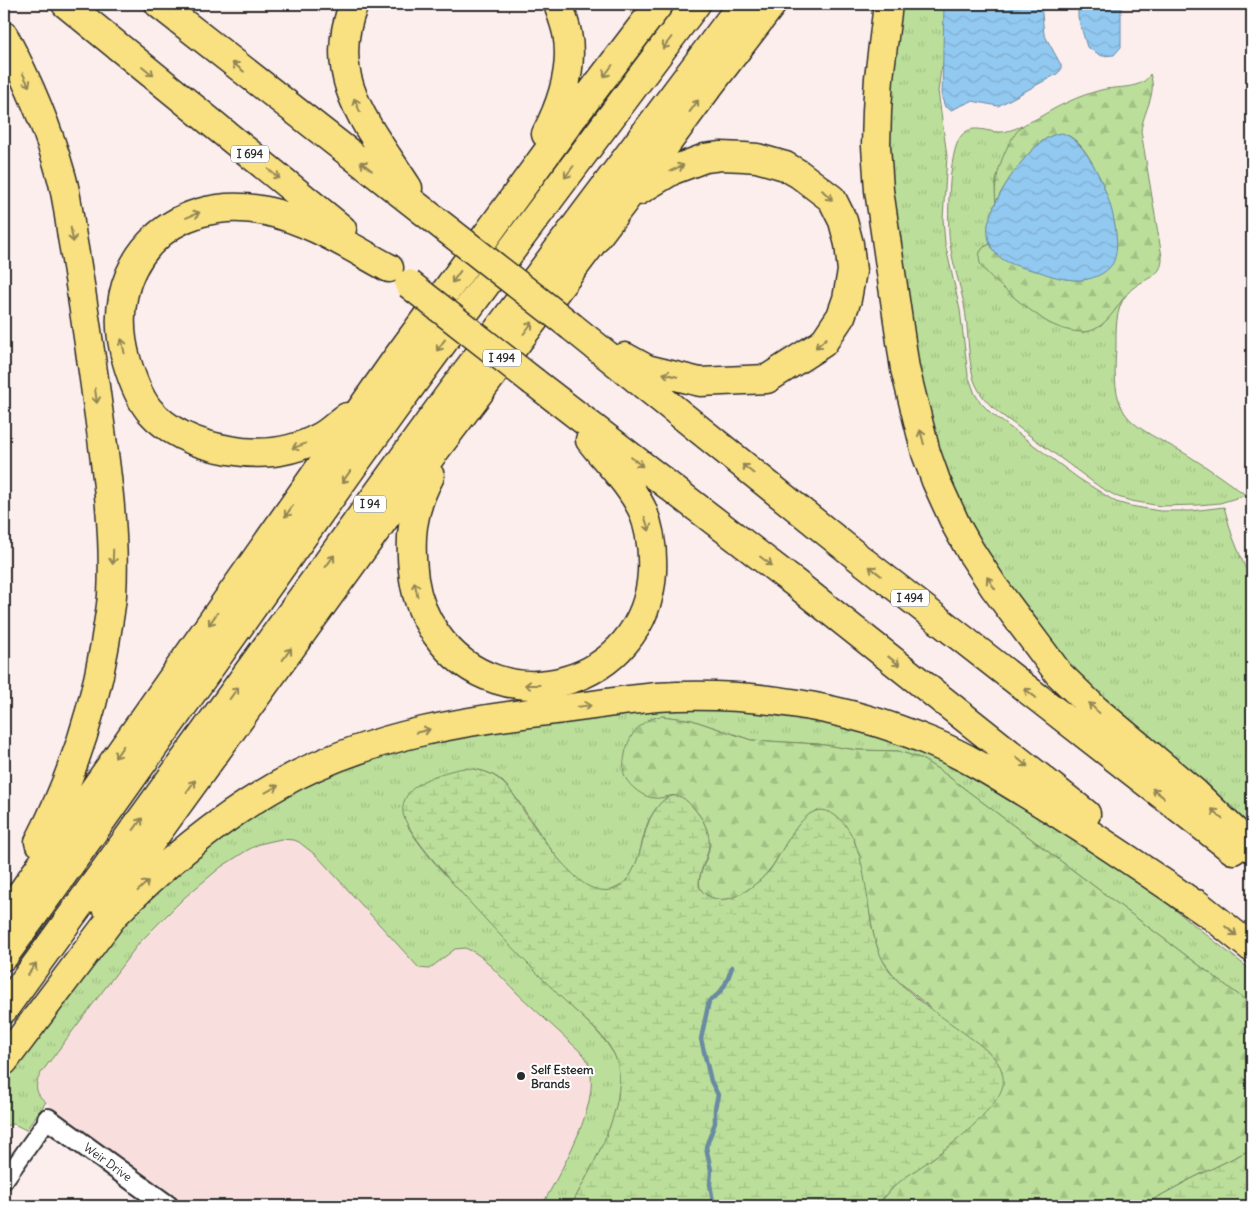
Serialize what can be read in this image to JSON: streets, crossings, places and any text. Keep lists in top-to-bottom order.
{
  "streets": {
    "highway": ["I 694", "I 494", "I 94"],
    "street": ["Weir Drive"]
  },
  "crossings": [
    ["I 694", "I 494"]
  ],
  "places": ["Self Esteem Brands"]
}
